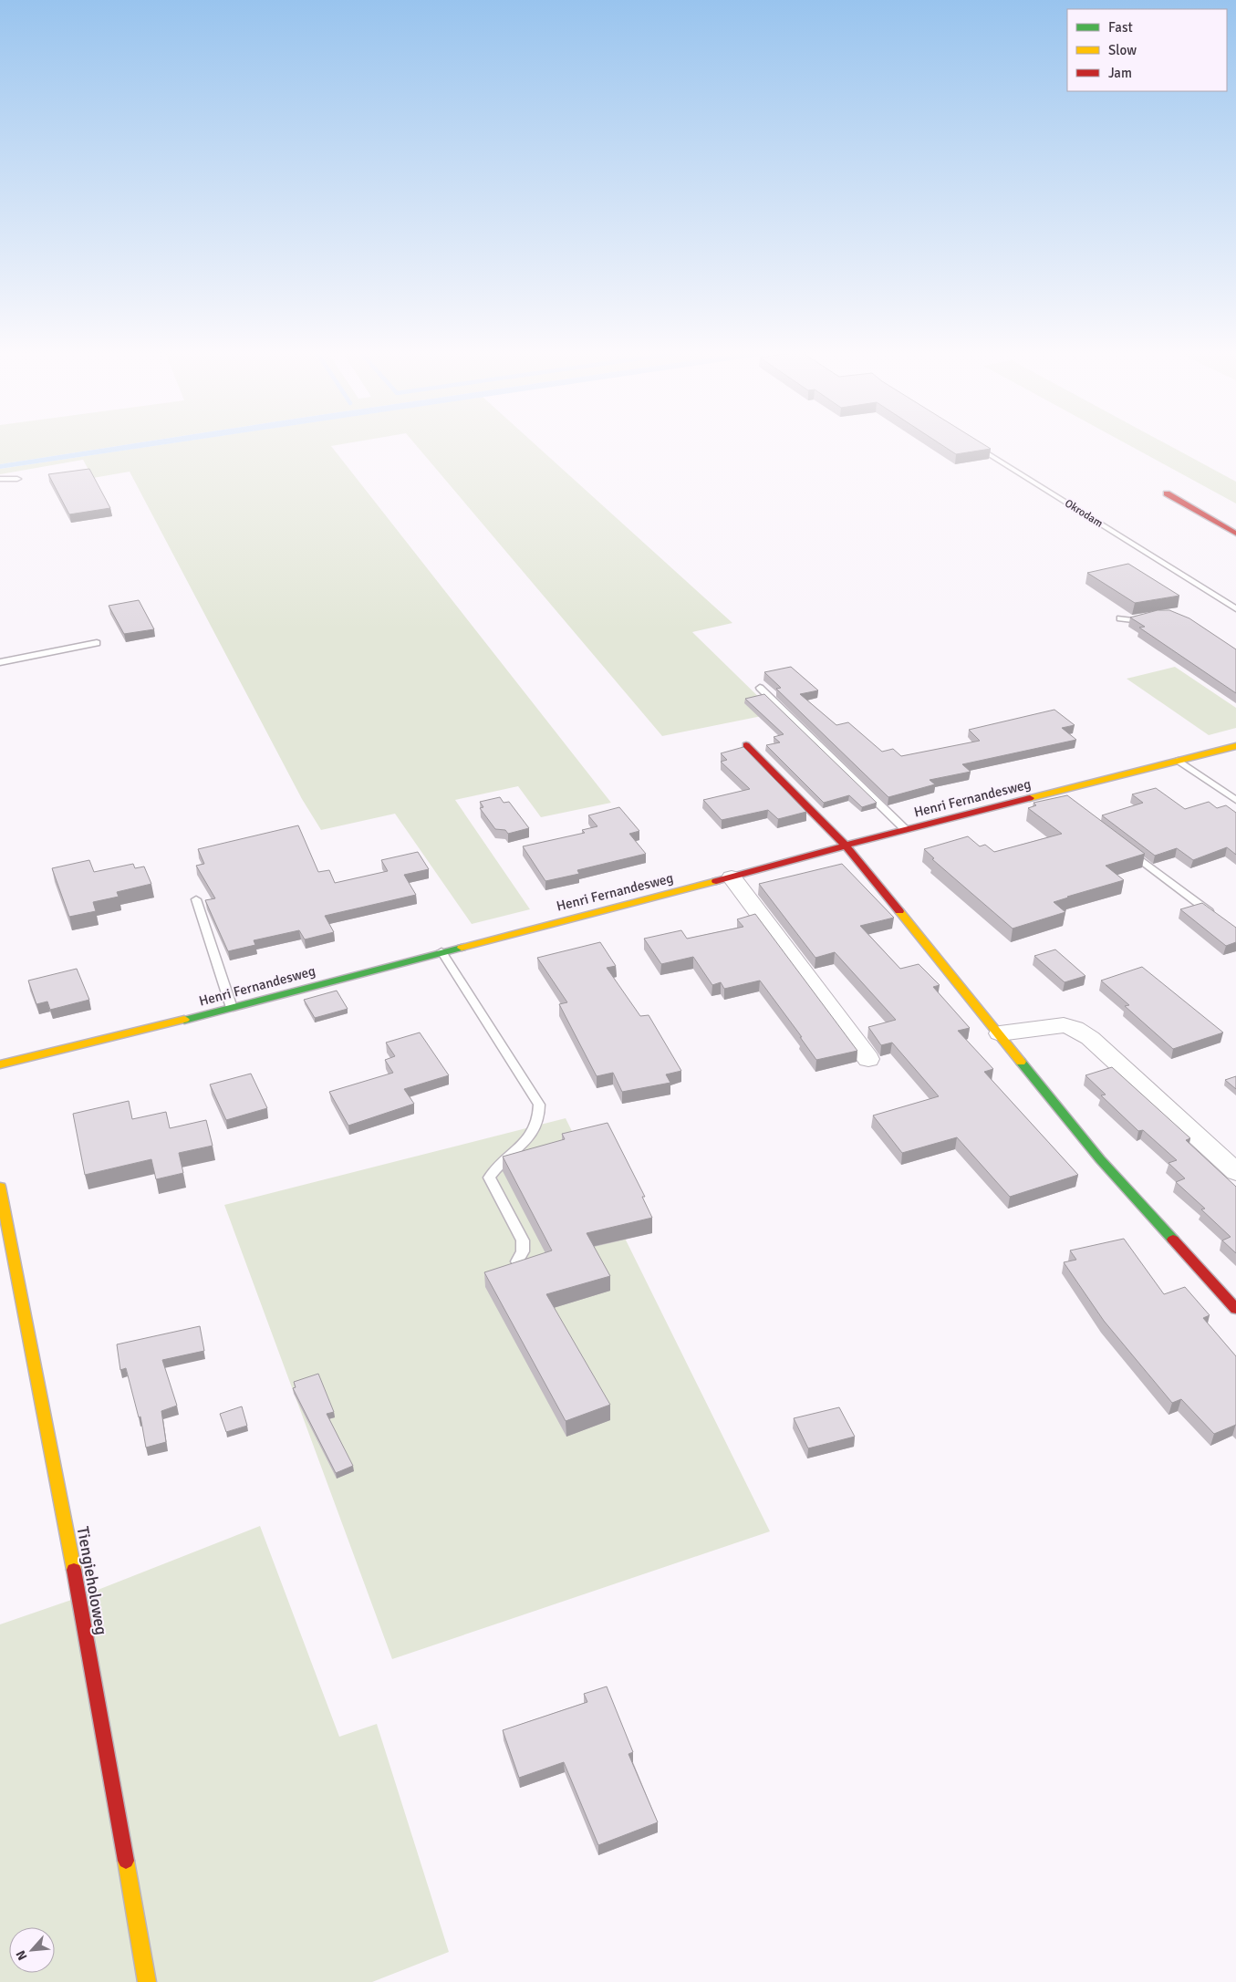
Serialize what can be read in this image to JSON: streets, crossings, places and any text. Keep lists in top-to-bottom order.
{
  "streets": {
    "street": ["Henri Fernandesweg", "Tiengieholoweg"],
    "lane": ["Okrodam"]
  },
  "legend": ["Fast", "Slow", "Jam"],
  "north": "bottom left"
}
